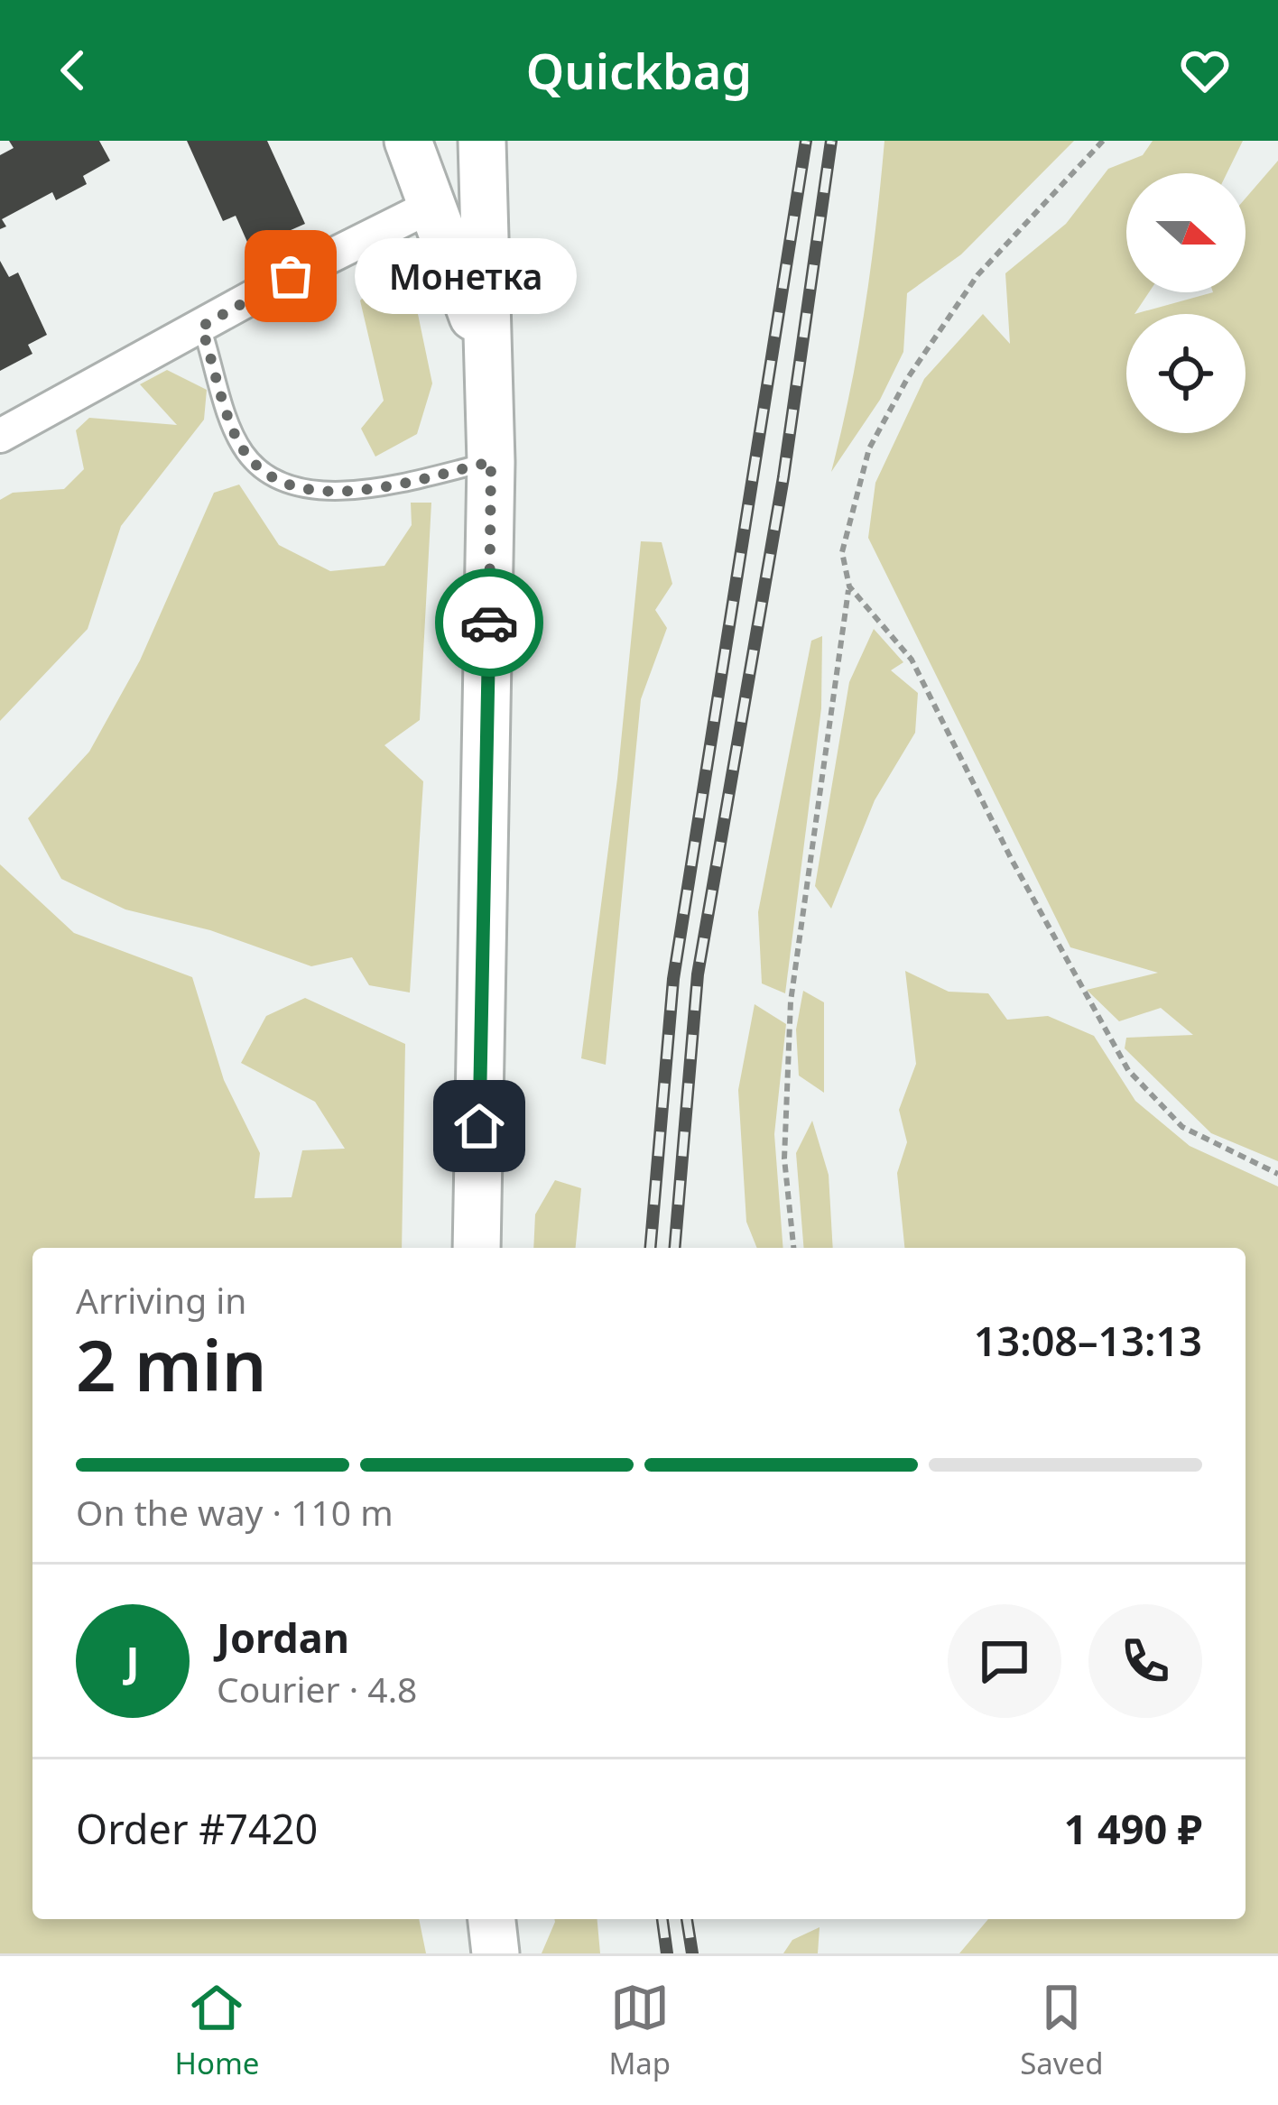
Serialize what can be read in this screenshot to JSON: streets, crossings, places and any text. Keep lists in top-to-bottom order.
{
  "places": ["Монетка"],
  "north": "right",
  "page": {
    "header": "Quickbag",
    "bubble": "Монетка",
    "heading": ["2 min", "Arriving in", "13:08–13:13"],
    "panel": [
      "Jordan",
      "Courier · 4.8",
      "Order #7420",
      "1 490 ₽"
    ],
    "bar": "On the way · 110 m",
    "round": "J",
    "tabs": ["Home", "Map", "Saved"]
  }
}
